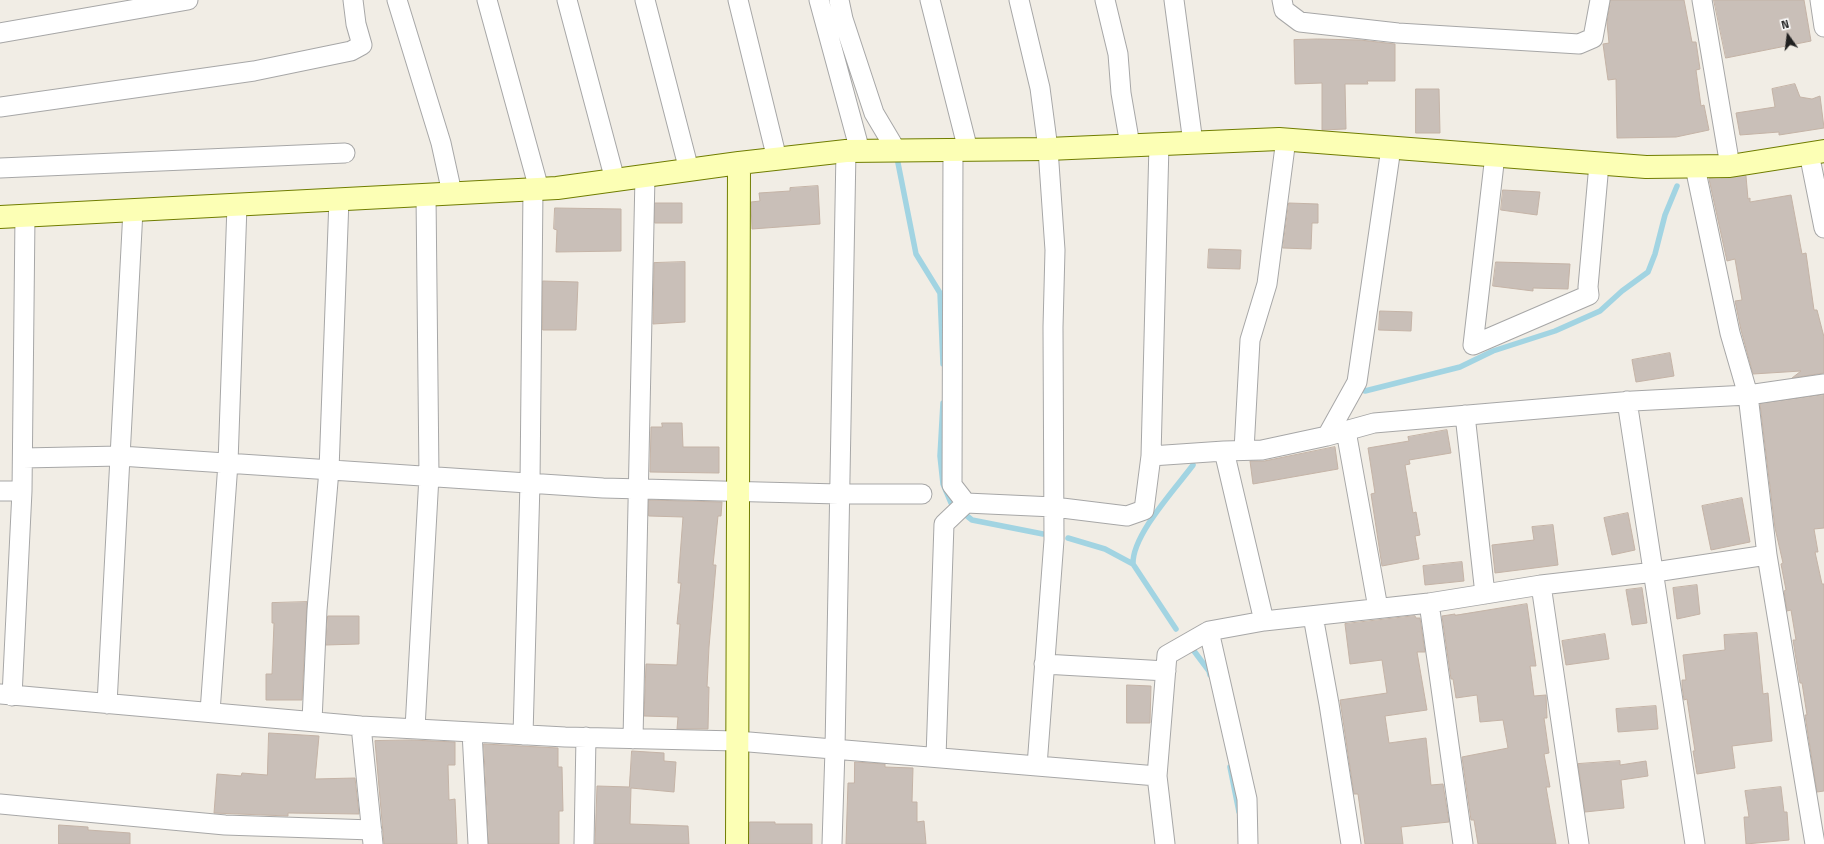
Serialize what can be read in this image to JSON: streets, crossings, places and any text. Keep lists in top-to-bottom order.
{
  "north": "top"
}
